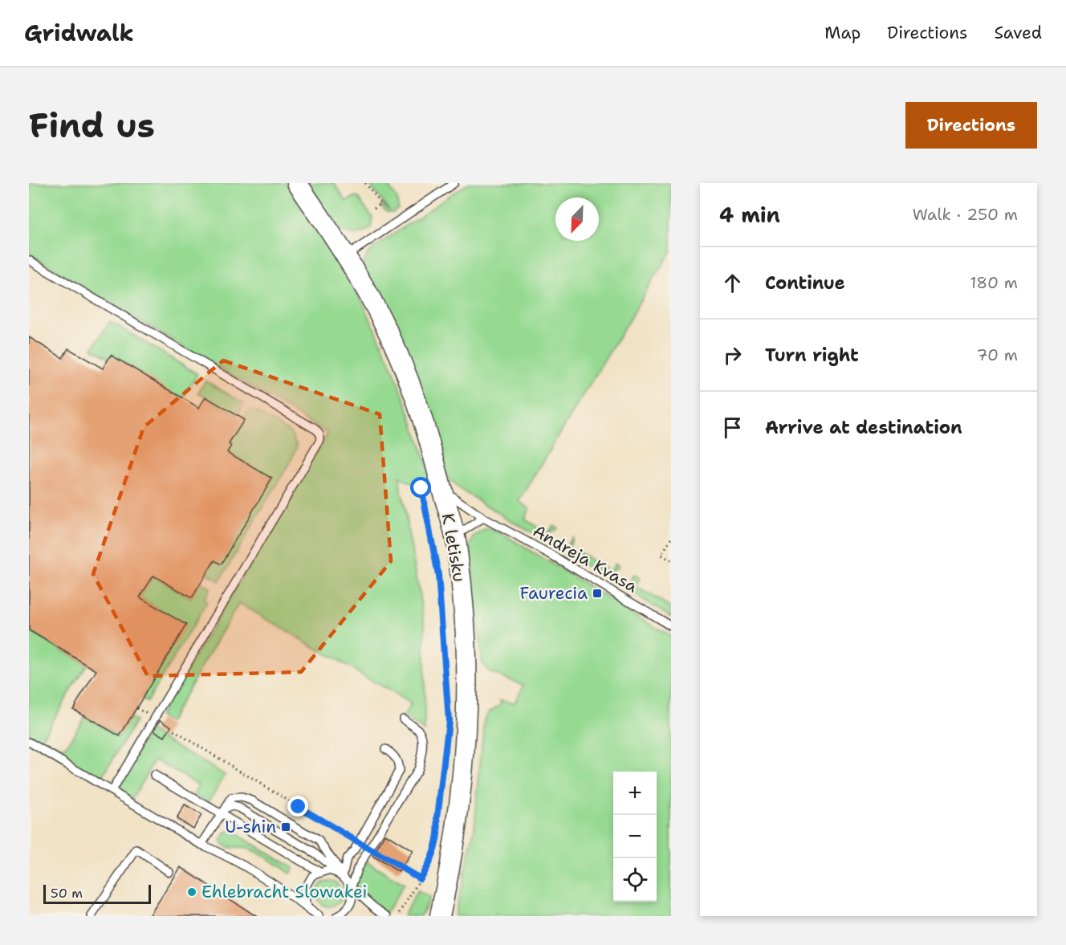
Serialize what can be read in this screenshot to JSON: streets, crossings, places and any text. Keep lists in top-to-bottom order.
{
  "streets": {
    "street": ["K letisku"],
    "lane": ["Andreja Kvasa"]
  },
  "crossings": [
    ["K letisku", "Andreja Kvasa"]
  ],
  "places": {
    "transit": ["Faurecia", "U-shin"],
    "other": ["Ehlebracht Slowakei"]
  },
  "scale_bar": "50 m",
  "north": "bottom left",
  "page": {
    "header": "Gridwalk",
    "nav": ["Map", "Directions", "Saved"],
    "buttons": "Directions",
    "title": "Find us",
    "heading": ["4 min", "Walk · 250 m"],
    "list": [
      ["Continue", "180 m"],
      ["Turn right", "70 m"],
      "Arrive at destination"
    ],
    "map_buttons": ["+", "−"],
    "scale": "50 m"
  }
}
